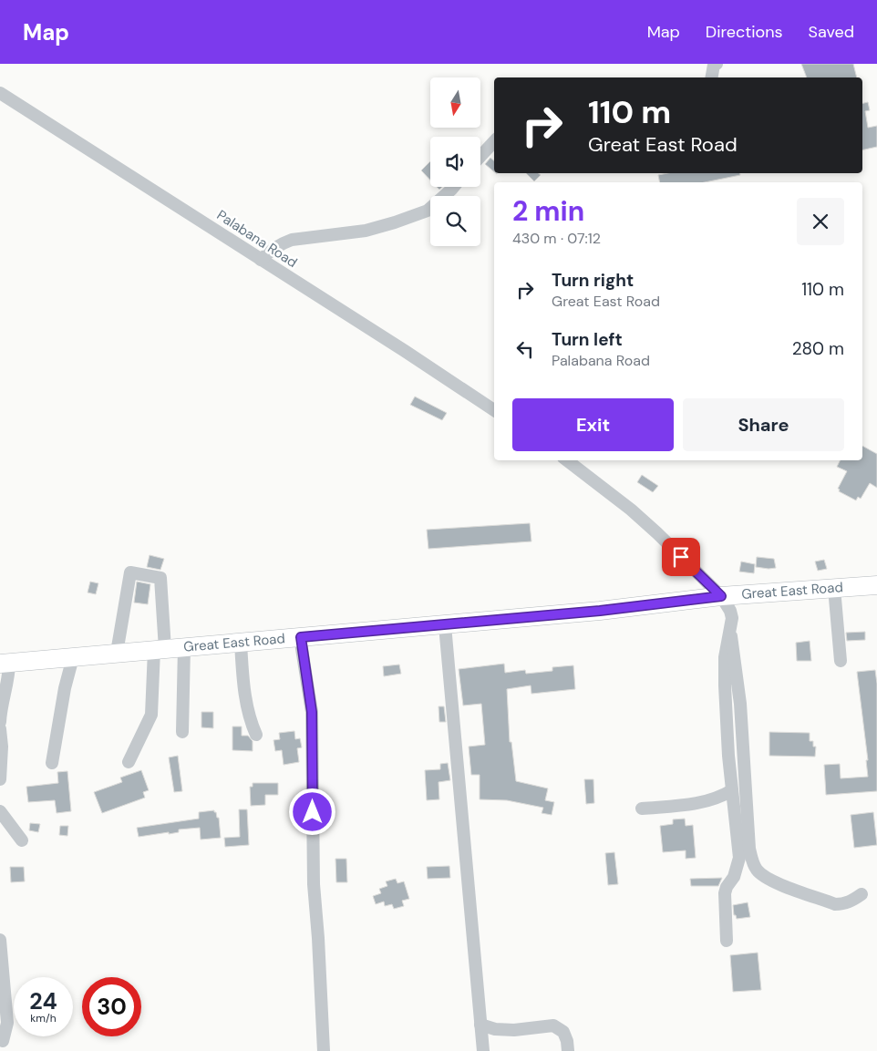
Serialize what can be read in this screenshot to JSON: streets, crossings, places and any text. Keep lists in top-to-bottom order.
{
  "streets": {
    "highway": ["Great East Road"],
    "street": ["Palabana Road"]
  },
  "north": "bottom",
  "page": {
    "header": "Map",
    "nav": ["Map", "Directions", "Saved"],
    "turn": ["110 m", "Great East Road"],
    "heading": ["2 min", "430 m · 07:12"],
    "list": [
      {
        "name": "Turn right",
        "note": "Great East Road",
        "value": "110 m"
      },
      {
        "name": "Turn left",
        "note": "Palabana Road",
        "value": "280 m"
      }
    ],
    "buttons": ["Exit", "Share"],
    "speed": "24 km/h",
    "limit": "30"
  }
}
